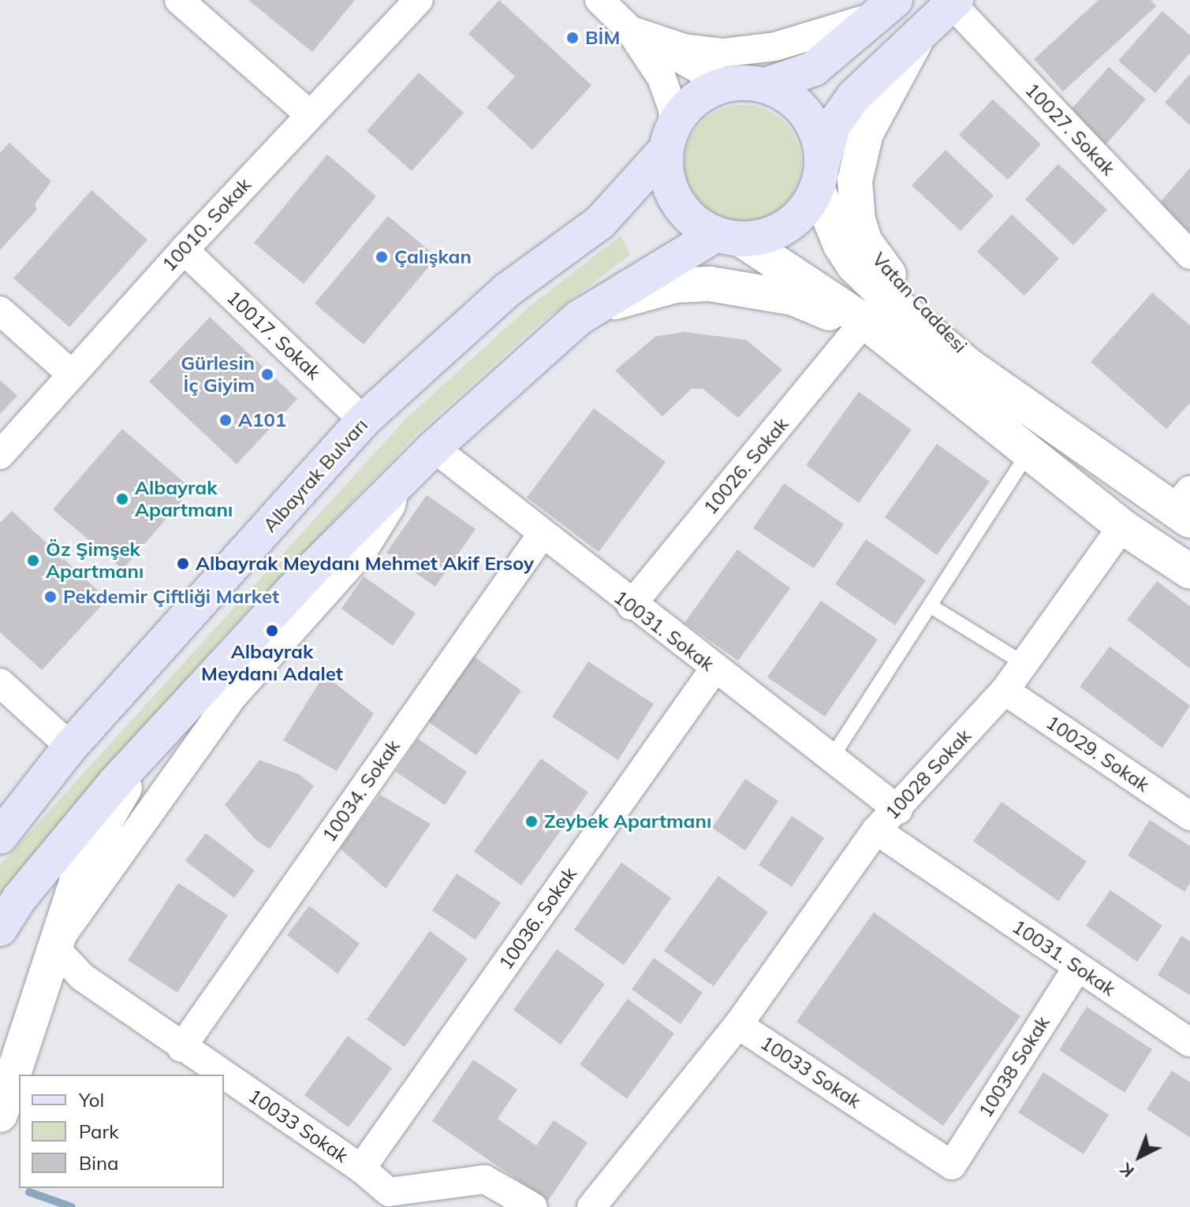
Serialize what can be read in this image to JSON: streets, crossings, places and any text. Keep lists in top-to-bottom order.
{
  "streets": {
    "main road": ["Albayrak Bulvarı"],
    "street": [
      "10027. Sokak",
      "10010. Sokak",
      "Vatan Caddesi",
      "10017. Sokak",
      "10026. Sokak",
      "10031. Sokak",
      "10029. Sokak",
      "10028 Sokak",
      "10034. Sokak",
      "10036. Sokak",
      "10038 Sokak",
      "10033 Sokak"
    ]
  },
  "crossings": [
    ["10010. Sokak", "10017. Sokak"],
    ["Vatan Caddesi", "Albayrak Bulvarı"],
    ["10017. Sokak", "Albayrak Bulvarı"],
    ["10026. Sokak", "10031. Sokak"],
    ["10031. Sokak", "10028 Sokak"],
    ["10031. Sokak", "10034. Sokak"],
    ["10031. Sokak", "10036. Sokak"],
    ["10031. Sokak", "10038 Sokak"],
    ["10029. Sokak", "10028 Sokak"],
    ["10028 Sokak", "10033 Sokak"],
    ["10034. Sokak", "10033 Sokak"],
    ["10036. Sokak", "10033 Sokak"],
    ["10038 Sokak", "10033 Sokak"]
  ],
  "places": [
    "BİM",
    "Çalışkan",
    "Gürlesin İç Giyim",
    "A101",
    "Albayrak Apartmanı",
    "Öz Şimşek Apartmanı",
    "Albayrak Meydanı Mehmet Akif Ersoy",
    "Pekdemir Çiftliği Market",
    "Albayrak Meydanı Adalet",
    "Zeybek Apartmanı"
  ],
  "legend": ["Yol", "Park", "Bina"],
  "north": "bottom left"
}
